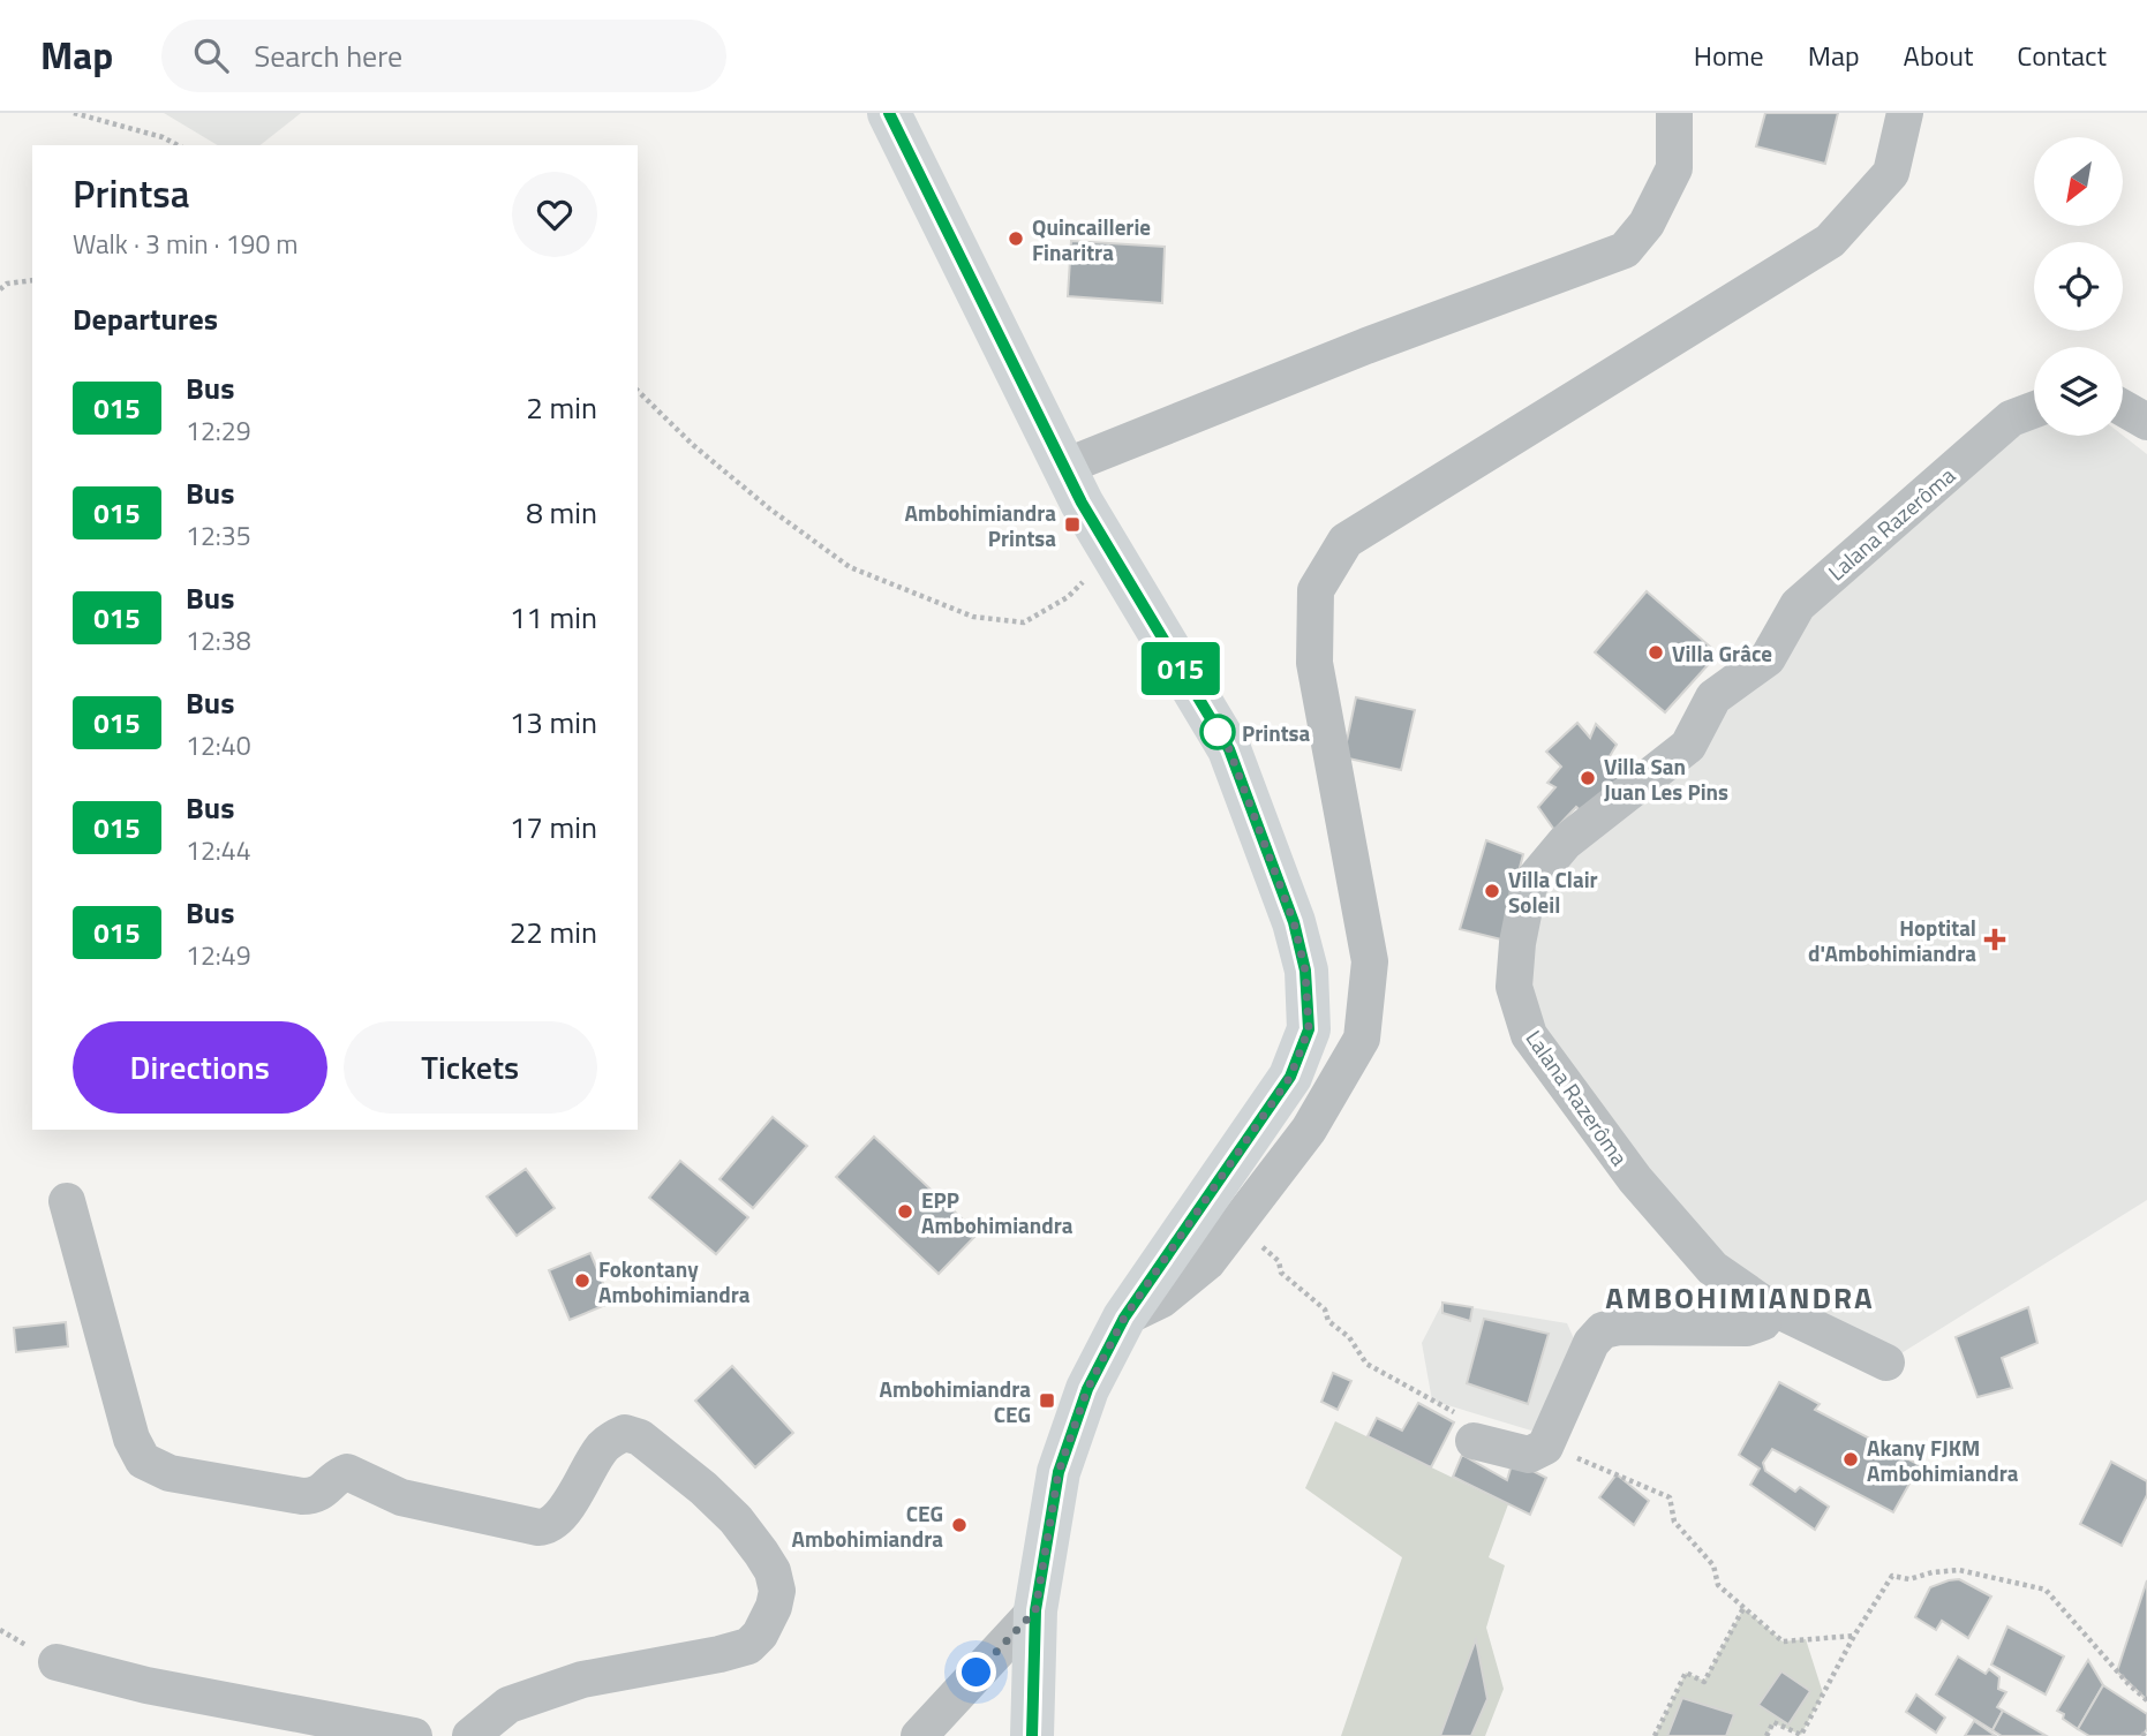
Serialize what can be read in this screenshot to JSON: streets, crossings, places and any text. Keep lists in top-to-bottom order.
{
  "streets": {
    "street": ["Lalana Razerôma"]
  },
  "districts": ["AMBOHIMIANDRA"],
  "places": {
    "other": [
      "Quincaillerie Finaritra",
      "Villa Grâce",
      "Printsa",
      "Villa San Juan Les Pins",
      "Villa Clair Soleil",
      "EPP Ambohimiandra",
      "Fokontany Ambohimiandra",
      "Akany FJKM Ambohimiandra",
      "CEG Ambohimiandra"
    ],
    "transit": ["Ambohimiandra Printsa", "Ambohimiandra CEG"],
    "health": ["Hoptital d'Ambohimiandra"]
  },
  "lines": ["bus line 015"],
  "north": "bottom left",
  "page": {
    "header": "Map",
    "search": "Search here",
    "nav": [
      "Home",
      "Map",
      "About",
      "Contact"
    ],
    "on_map": "015",
    "heading": [
      ["Printsa", "Walk · 3 min · 190 m"],
      "Departures"
    ],
    "list": [
      {
        "mark": "015",
        "name": "Bus",
        "note": "12:29",
        "value": "2 min"
      },
      {
        "mark": "015",
        "name": "Bus",
        "note": "12:35",
        "value": "8 min"
      },
      {
        "mark": "015",
        "name": "Bus",
        "note": "12:38",
        "value": "11 min"
      },
      {
        "mark": "015",
        "name": "Bus",
        "note": "12:40",
        "value": "13 min"
      },
      {
        "mark": "015",
        "name": "Bus",
        "note": "12:44",
        "value": "17 min"
      },
      {
        "mark": "015",
        "name": "Bus",
        "note": "12:49",
        "value": "22 min"
      }
    ],
    "buttons": ["Directions", "Tickets"]
  }
}
